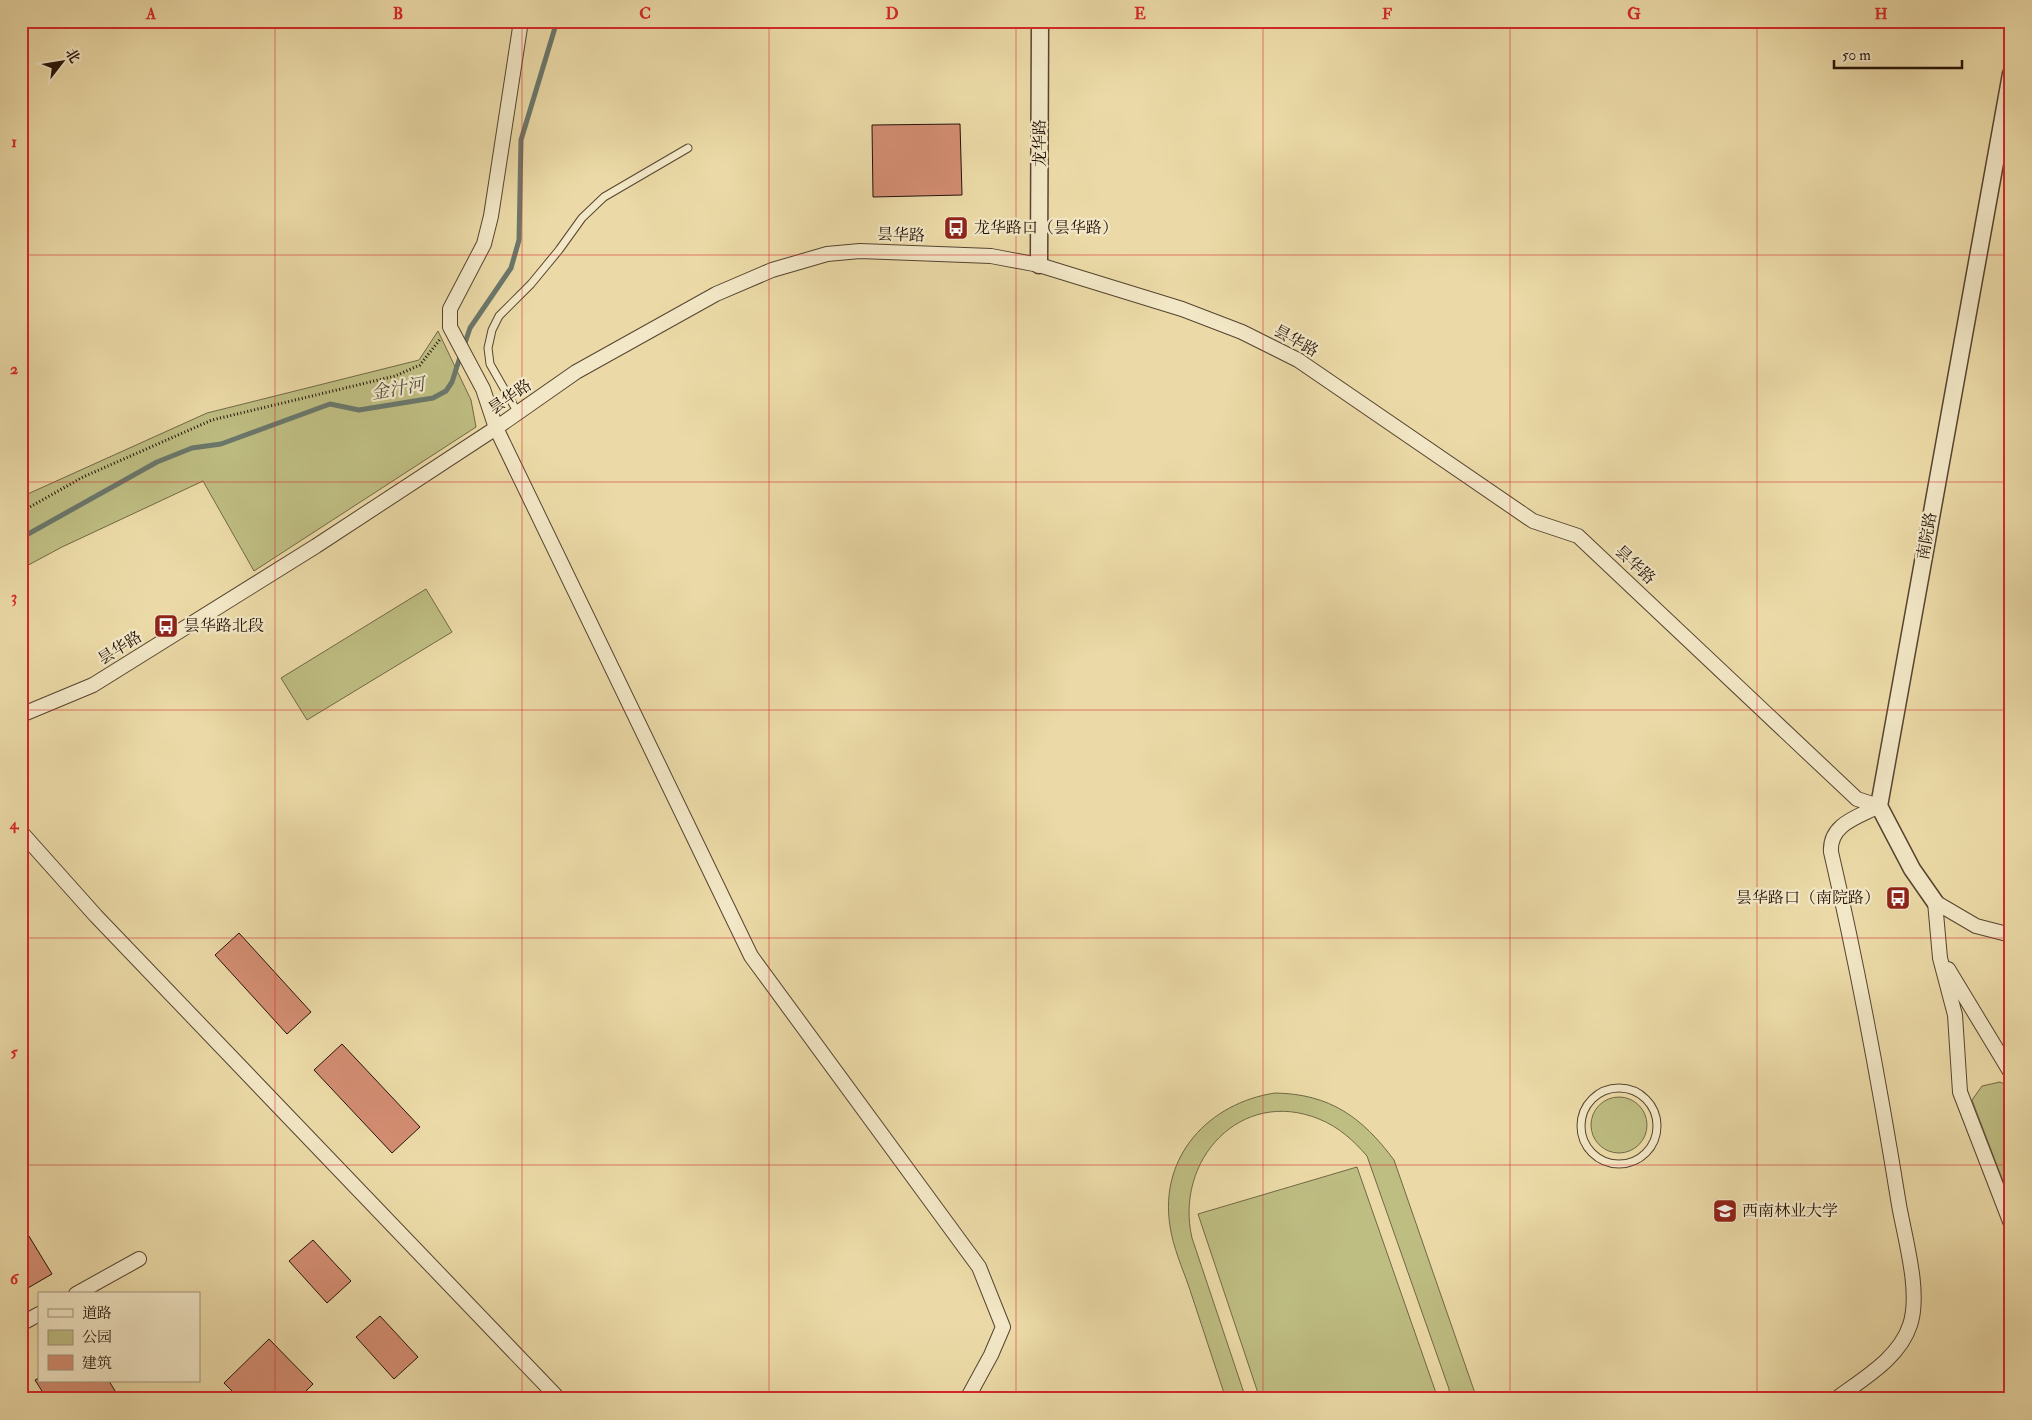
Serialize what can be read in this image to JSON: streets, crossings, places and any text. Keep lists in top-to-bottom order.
{
  "streets": {
    "street": ["龙华路", "昙华路", "南院路"]
  },
  "crossings": [
    ["龙华路", "昙华路"],
    ["昙华路", "南院路"]
  ],
  "water": ["金汁河"],
  "places": {
    "bus stop": ["龙华路口（昙华路）", "昙华路北段", "昙华路口（南院路）"],
    "school or university": ["西南林业大学"]
  },
  "legend": ["道路", "公园", "建筑"],
  "scale_bar": "50 m",
  "north": "top right",
  "grid": {
    "columns": [
      "A",
      "B",
      "C",
      "D",
      "E",
      "F",
      "G",
      "H"
    ],
    "rows": [
      "1",
      "2",
      "3",
      "4",
      "5",
      "6"
    ]
  }
}
